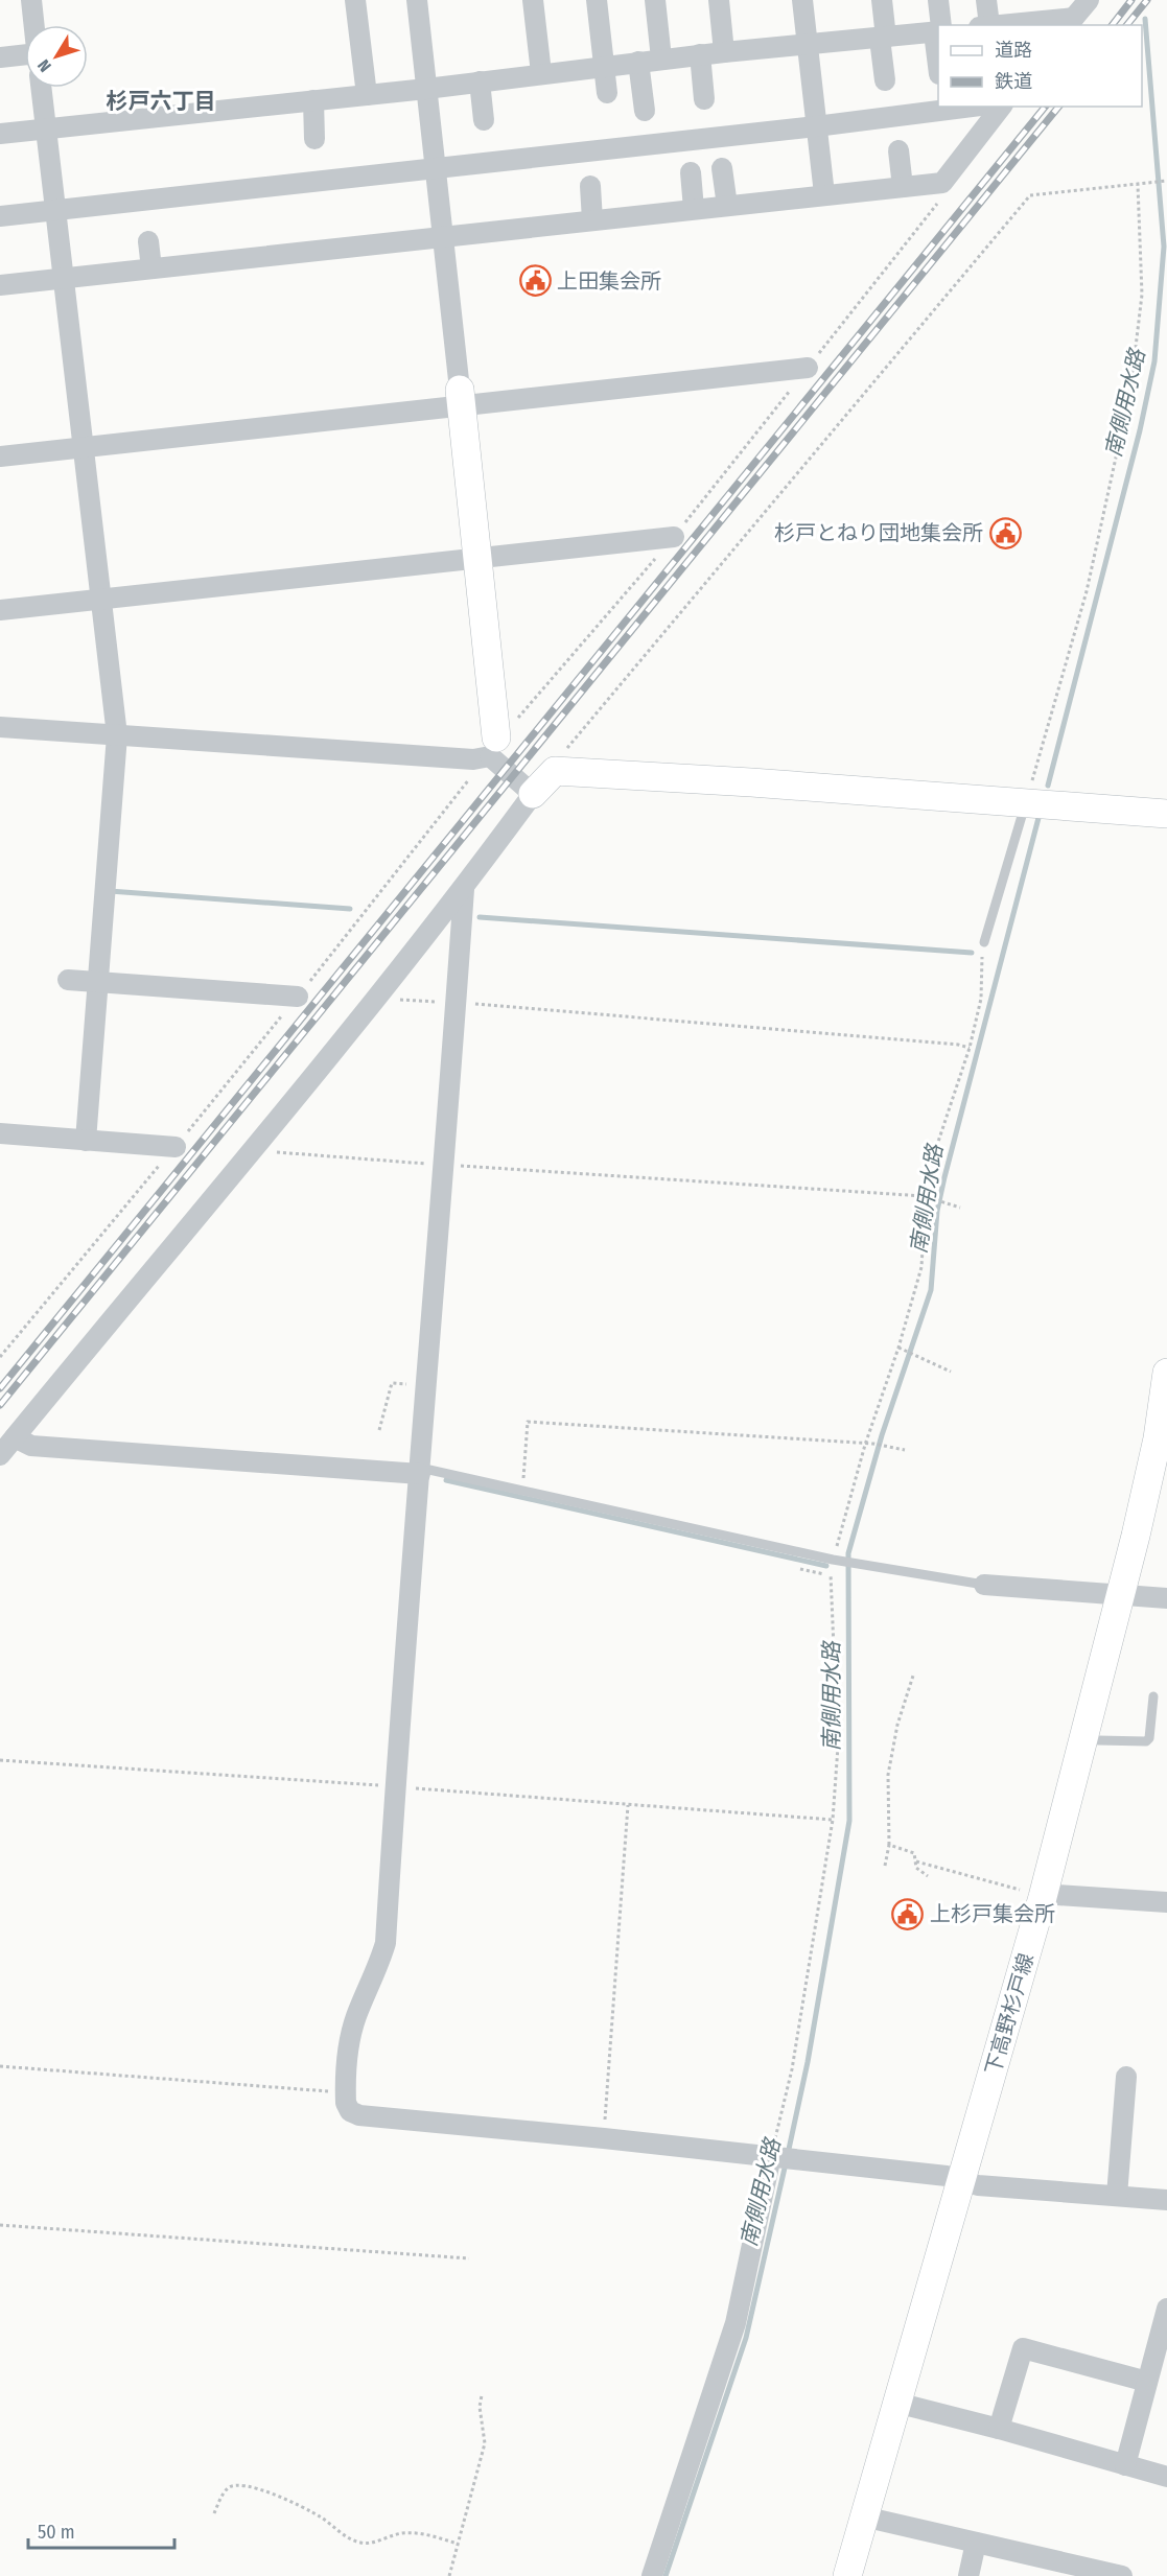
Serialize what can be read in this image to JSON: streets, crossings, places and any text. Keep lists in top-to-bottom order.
{
  "streets": {
    "main road": ["下高野杉戸線"]
  },
  "districts": ["杉戸六丁目"],
  "water": ["南側用水路"],
  "places": {
    "public building": ["上田集会所", "杉戸とねり団地集会所", "上杉戸集会所"]
  },
  "legend": ["道路", "鉄道"],
  "scale_bar": "50 m",
  "north": "bottom left"
}
